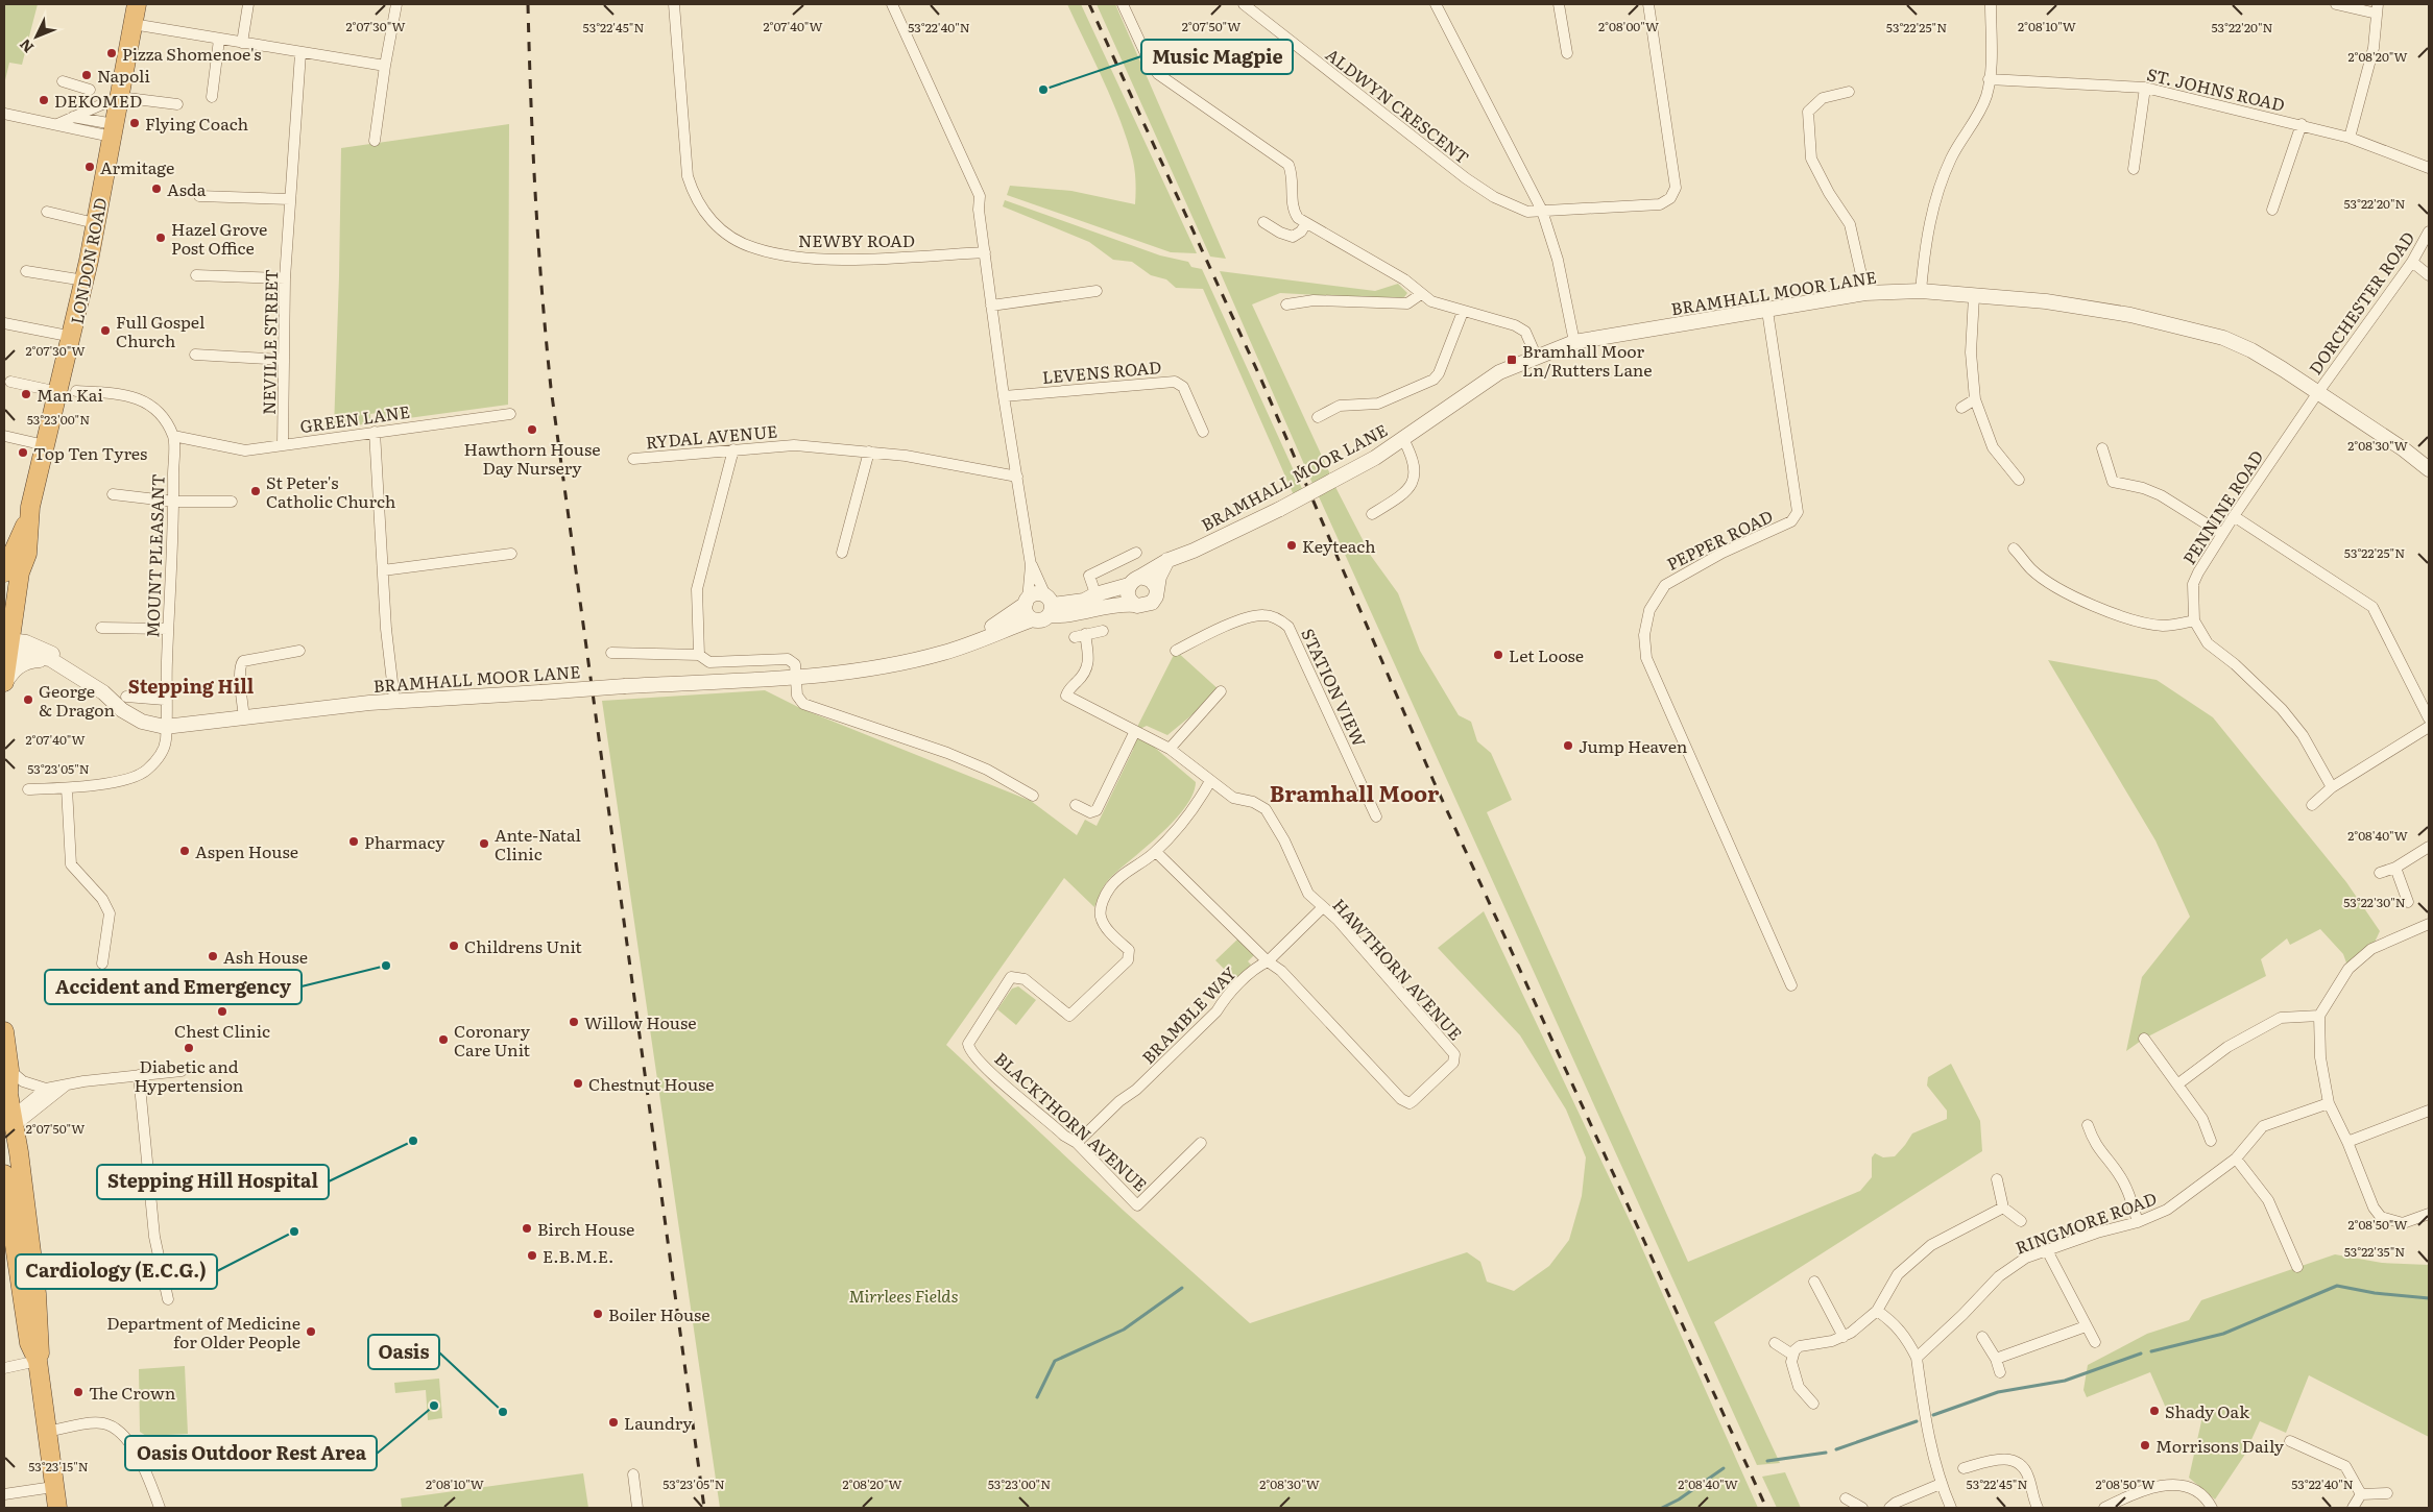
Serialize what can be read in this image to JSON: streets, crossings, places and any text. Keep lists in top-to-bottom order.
{
  "streets": {
    "highway": ["LONDON ROAD"],
    "street": [
      "ST. JOHNS ROAD",
      "ALDWYN CRESCENT",
      "NEWBY ROAD",
      "BRAMHALL MOOR LANE",
      "DORCHESTER ROAD",
      "NEVILLE STREET",
      "LEVENS ROAD",
      "GREEN LANE",
      "RYDAL AVENUE",
      "PENNINE ROAD",
      "PEPPER ROAD",
      "MOUNT PLEASANT",
      "STATION VIEW",
      "HAWTHORN AVENUE",
      "BRAMBLE WAY",
      "BLACKTHORN AVENUE",
      "RINGMORE ROAD"
    ]
  },
  "crossings": [
    ["BRAMHALL MOOR LANE", "DORCHESTER ROAD"],
    ["BRAMHALL MOOR LANE", "PENNINE ROAD"],
    ["BRAMHALL MOOR LANE", "PEPPER ROAD"],
    ["BRAMHALL MOOR LANE", "MOUNT PLEASANT"],
    ["DORCHESTER ROAD", "PENNINE ROAD"],
    ["NEVILLE STREET", "GREEN LANE"],
    ["GREEN LANE", "MOUNT PLEASANT"],
    ["HAWTHORN AVENUE", "BRAMBLE WAY"],
    ["HAWTHORN AVENUE", "BLACKTHORN AVENUE"],
    ["BRAMBLE WAY", "BLACKTHORN AVENUE"]
  ],
  "districts": ["Stepping Hill", "Bramhall Moor"],
  "parks": ["Mirrlees Fields"],
  "places": {
    "other": [
      "Pizza Shomenoe's",
      "Napoli",
      "Music Magpie",
      "DEKOMED",
      "Flying Coach",
      "Armitage",
      "Asda",
      "Hazel Grove Post Office",
      "Full Gospel Church",
      "Man Kai",
      "Hawthorn House Day Nursery",
      "Top Ten Tyres",
      "St Peter's Catholic Church",
      "Keyteach",
      "Let Loose",
      "George & Dragon",
      "Jump Heaven",
      "Pharmacy",
      "Ante-Natal Clinic",
      "Aspen House",
      "Childrens Unit",
      "Ash House",
      "Accident and Emergency",
      "Chest Clinic",
      "Willow House",
      "Coronary Care Unit",
      "Diabetic and Hypertension",
      "Chestnut House",
      "Stepping Hill Hospital",
      "Birch House",
      "Cardiology (E.C.G.)",
      "E.B.M.E.",
      "Boiler House",
      "Department of Medicine for Older People",
      "The Crown",
      "Oasis Outdoor Rest Area",
      "Shady Oak",
      "Oasis",
      "Laundry",
      "Morrisons Daily"
    ],
    "transit": ["Bramhall Moor Ln/Rutters Lane"]
  },
  "north": "bottom left",
  "coordinates": [
    "2°07'30\"W",
    "2°07'40\"W",
    "2°07'50\"W",
    "2°08'00\"W",
    "2°08'10\"W",
    "53°22'45\"N",
    "53°22'40\"N",
    "53°22'25\"N",
    "53°22'20\"N",
    "2°08'20\"W",
    "53°23'00\"N",
    "2°08'30\"W",
    "53°23'05\"N",
    "2°08'40\"W",
    "53°22'30\"N",
    "2°08'50\"W",
    "53°22'35\"N",
    "53°23'15\"N"
  ]
}
